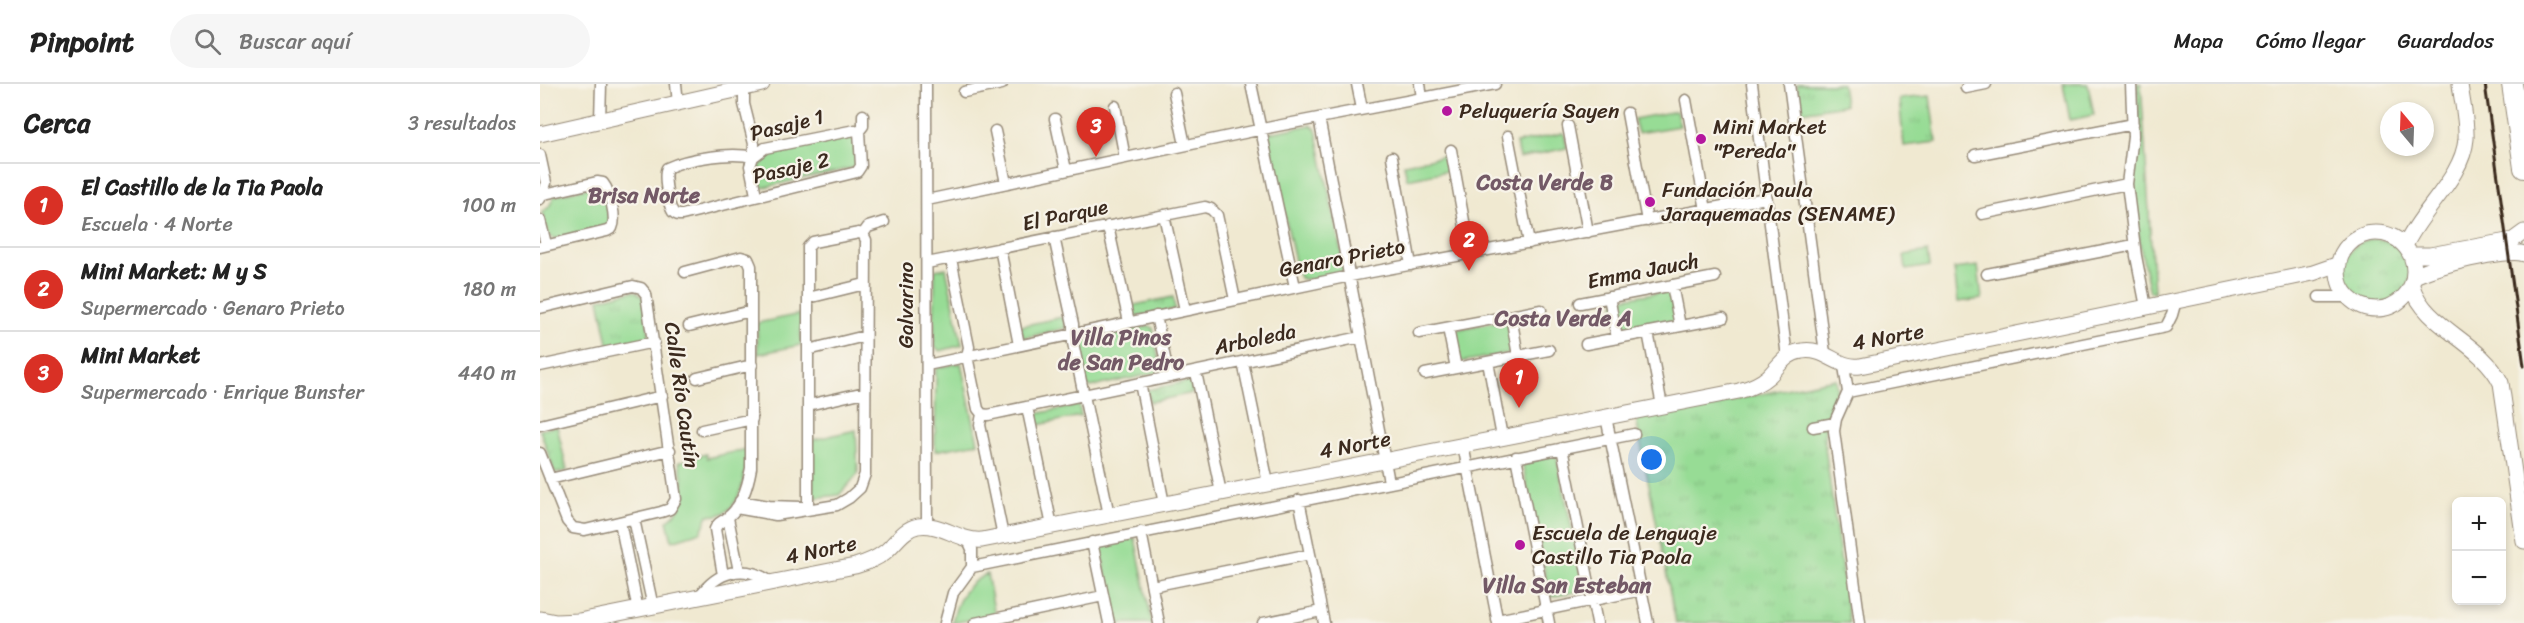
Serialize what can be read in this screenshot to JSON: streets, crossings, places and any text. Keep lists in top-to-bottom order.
{
  "streets": {
    "street": [
      "Pasaje 1",
      "Pasaje 2",
      "El Parque",
      "Genaro Prieto",
      "Emma Jauch",
      "Galvarino",
      "4 Norte",
      "Arboleda",
      "Calle Río Cautín"
    ]
  },
  "crossings": [
    ["Pasaje 1", "Pasaje 2"],
    ["El Parque", "Genaro Prieto"],
    ["El Parque", "Galvarino"],
    ["Genaro Prieto", "Galvarino"],
    ["Galvarino", "4 Norte"]
  ],
  "districts": [
    "Costa Verde B",
    "Brisa Norte",
    "Costa Verde A",
    "Villa Pinos de San Pedro",
    "Villa San Esteban"
  ],
  "places": [
    "Peluquería Sayen",
    "Mini Market \"Pereda\"",
    "Fundación Paula Jaraquemadas (SENAME)",
    "Escuela de Lenguaje Castillo Tia Paola"
  ],
  "north": "top",
  "page": {
    "header": "Pinpoint",
    "search": "Buscar aquí",
    "nav": ["Mapa", "Cómo llegar", "Guardados"],
    "heading": ["Cerca", "3 resultados"],
    "pins": ["3", "2", "1"],
    "list": [
      {
        "mark": "1",
        "name": "El Castillo de la Tia Paola",
        "note": "Escuela · 4 Norte",
        "value": "100 m"
      },
      {
        "mark": "2",
        "name": "Mini Market: M y S",
        "note": "Supermercado · Genaro Prieto",
        "value": "180 m"
      },
      {
        "mark": "3",
        "name": "Mini Market",
        "note": "Supermercado · Enrique Bunster",
        "value": "440 m"
      }
    ],
    "map_buttons": ["+", "−"]
  }
}
